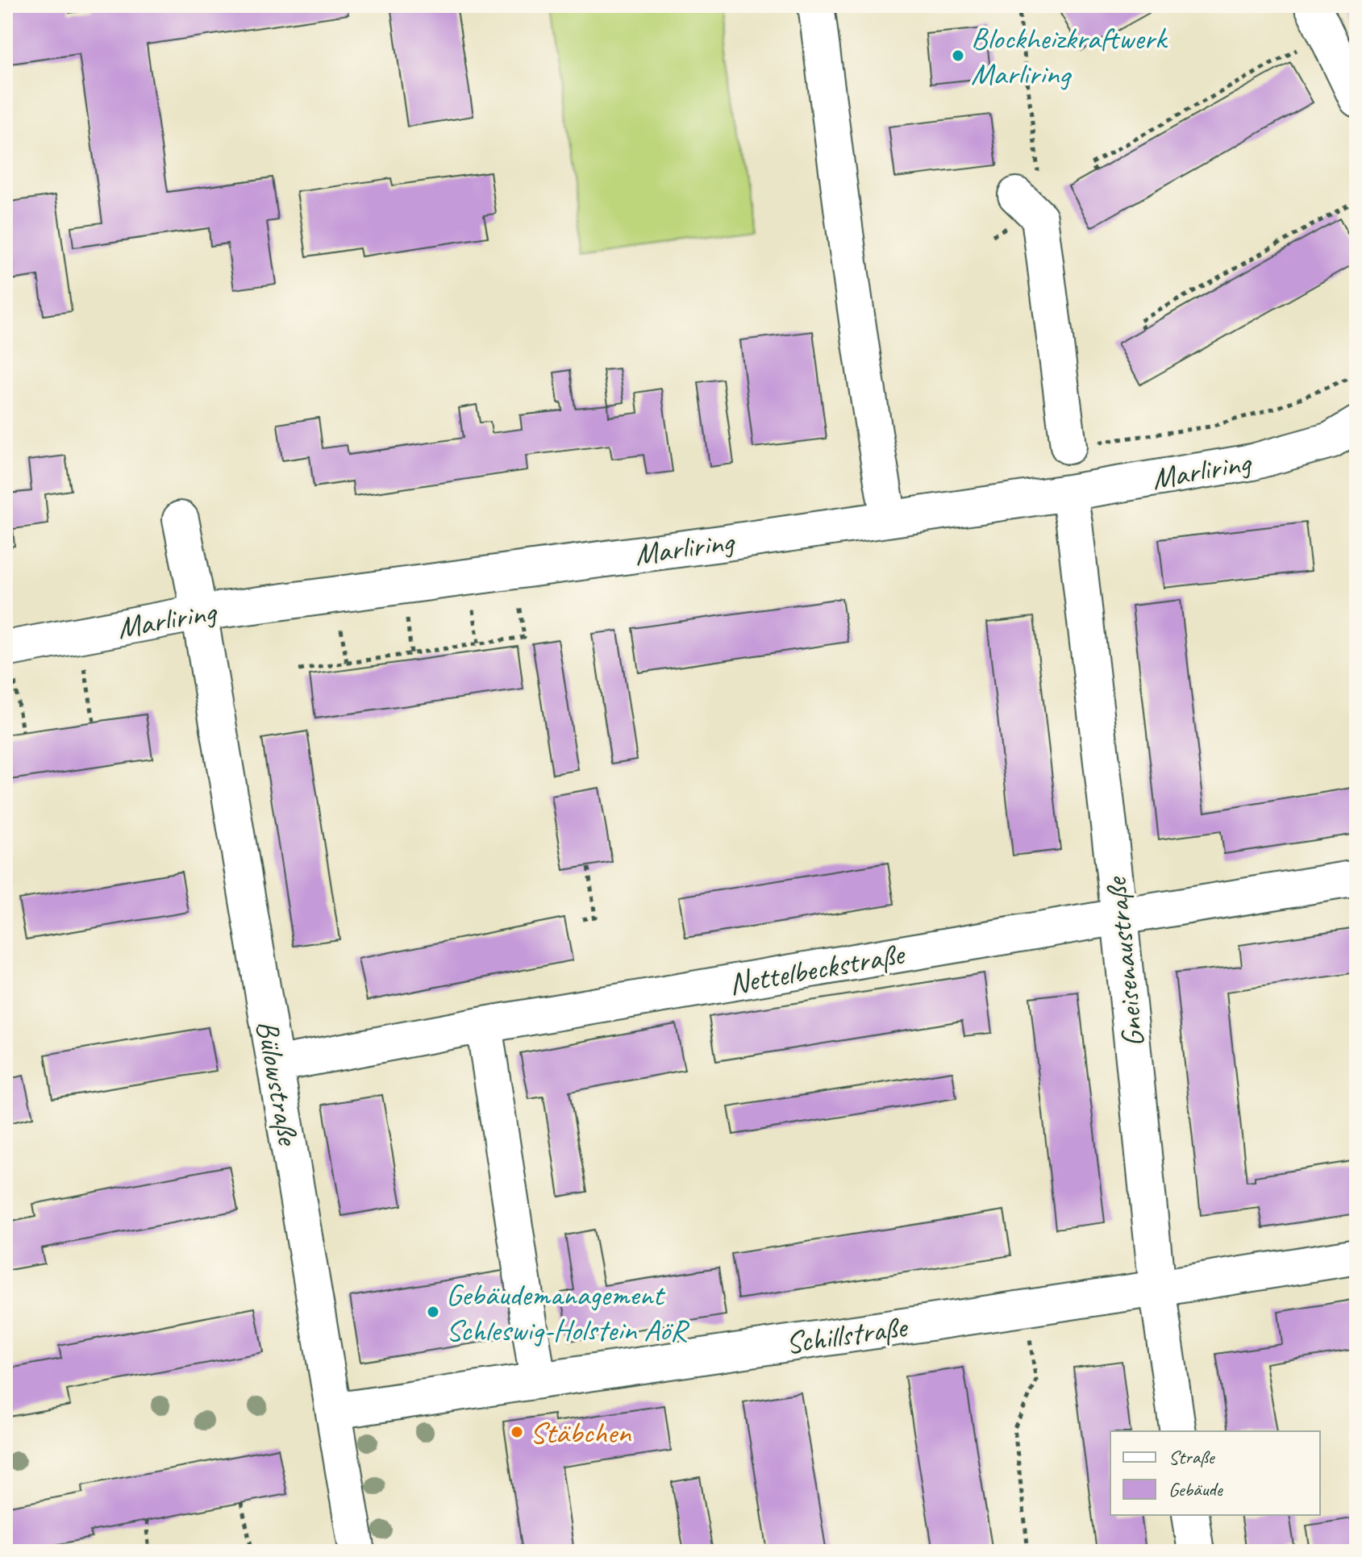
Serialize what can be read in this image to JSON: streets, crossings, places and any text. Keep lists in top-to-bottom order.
{
  "streets": {
    "street": [
      "Marliring",
      "Gneisenaustraße",
      "Nettelbeckstraße",
      "Bülowstraße",
      "Schillstraße"
    ]
  },
  "crossings": [
    ["Marliring", "Gneisenaustraße"],
    ["Marliring", "Bülowstraße"],
    ["Gneisenaustraße", "Nettelbeckstraße"],
    ["Gneisenaustraße", "Schillstraße"],
    ["Nettelbeckstraße", "Bülowstraße"],
    ["Bülowstraße", "Schillstraße"]
  ],
  "places": ["Blockheizkraftwerk Marliring", "Gebäudemanagement Schleswig-Holstein AöR", "Stäbchen"],
  "legend": ["Straße", "Gebäude"]
}
